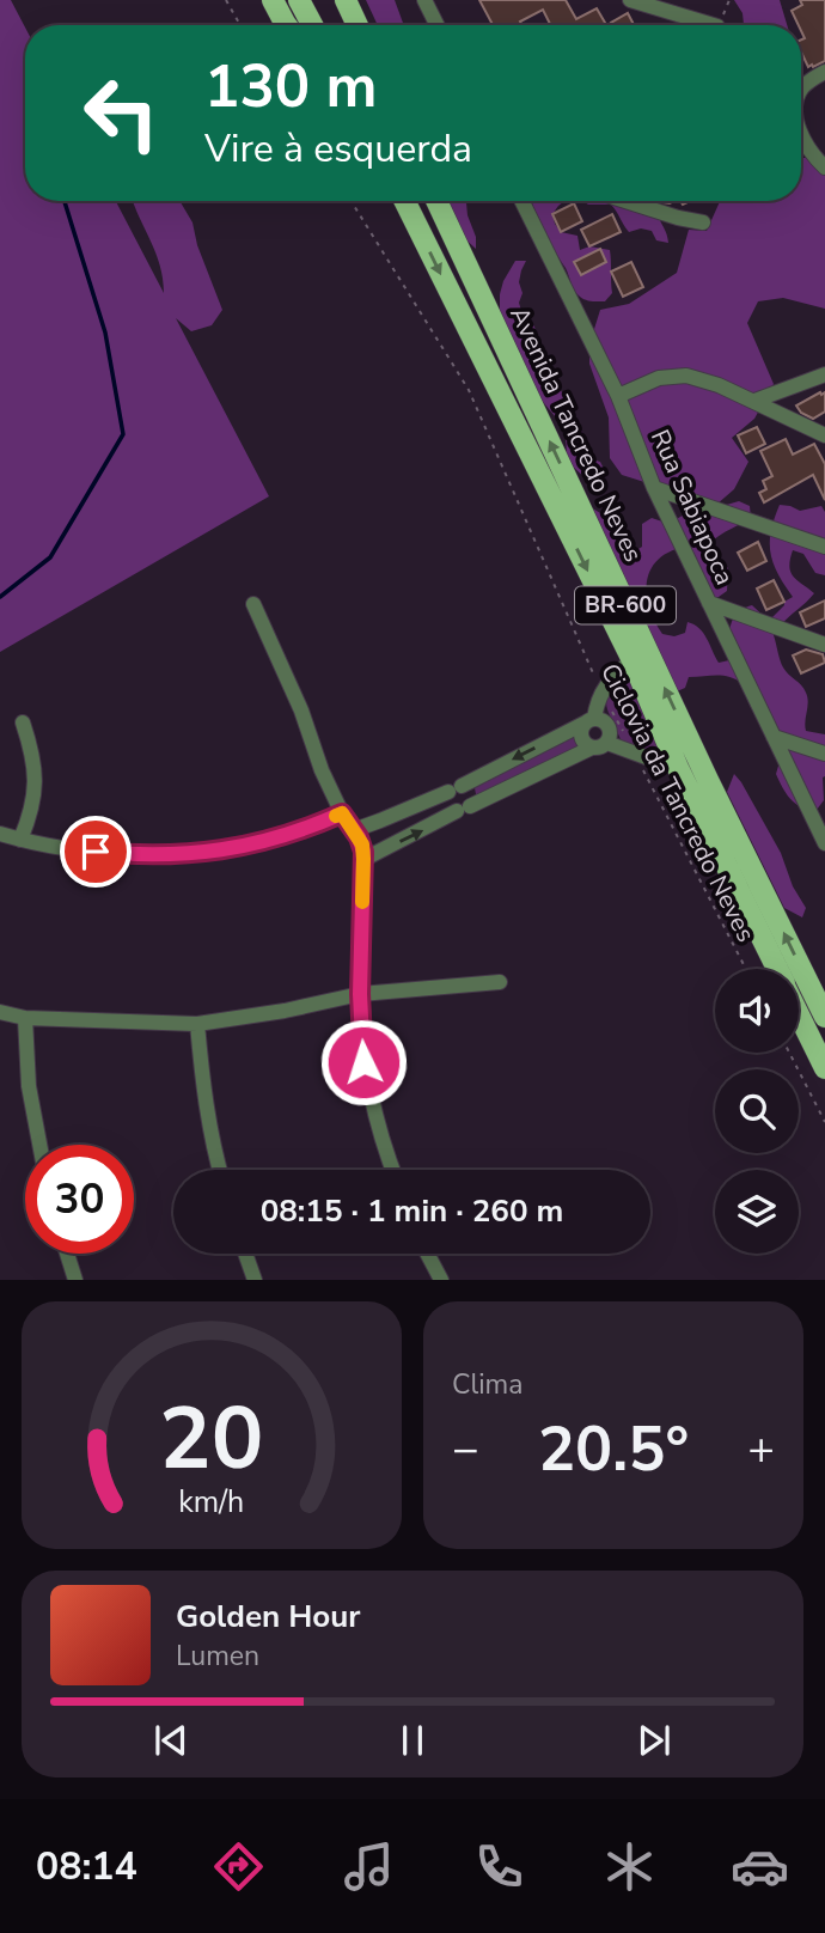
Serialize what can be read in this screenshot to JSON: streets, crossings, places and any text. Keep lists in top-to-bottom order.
{
  "streets": {
    "main road": ["Avenida Tancredo Neves", "BR-600"],
    "street": ["Rua Sabiapoca"],
    "path": ["Ciclovia da Tancredo Neves"]
  },
  "page": {
    "turn": ["130 m", "Vire à esquerda"],
    "limit": "30",
    "trip": "08:15 · 1 min · 260 m",
    "tile": "Clima",
    "heat": ["−", "20.5°", "+"],
    "song": ["Golden Hour", "Lumen"],
    "tabs": "08:14",
    "gauge": ["20", "km/h"]
  }
}
